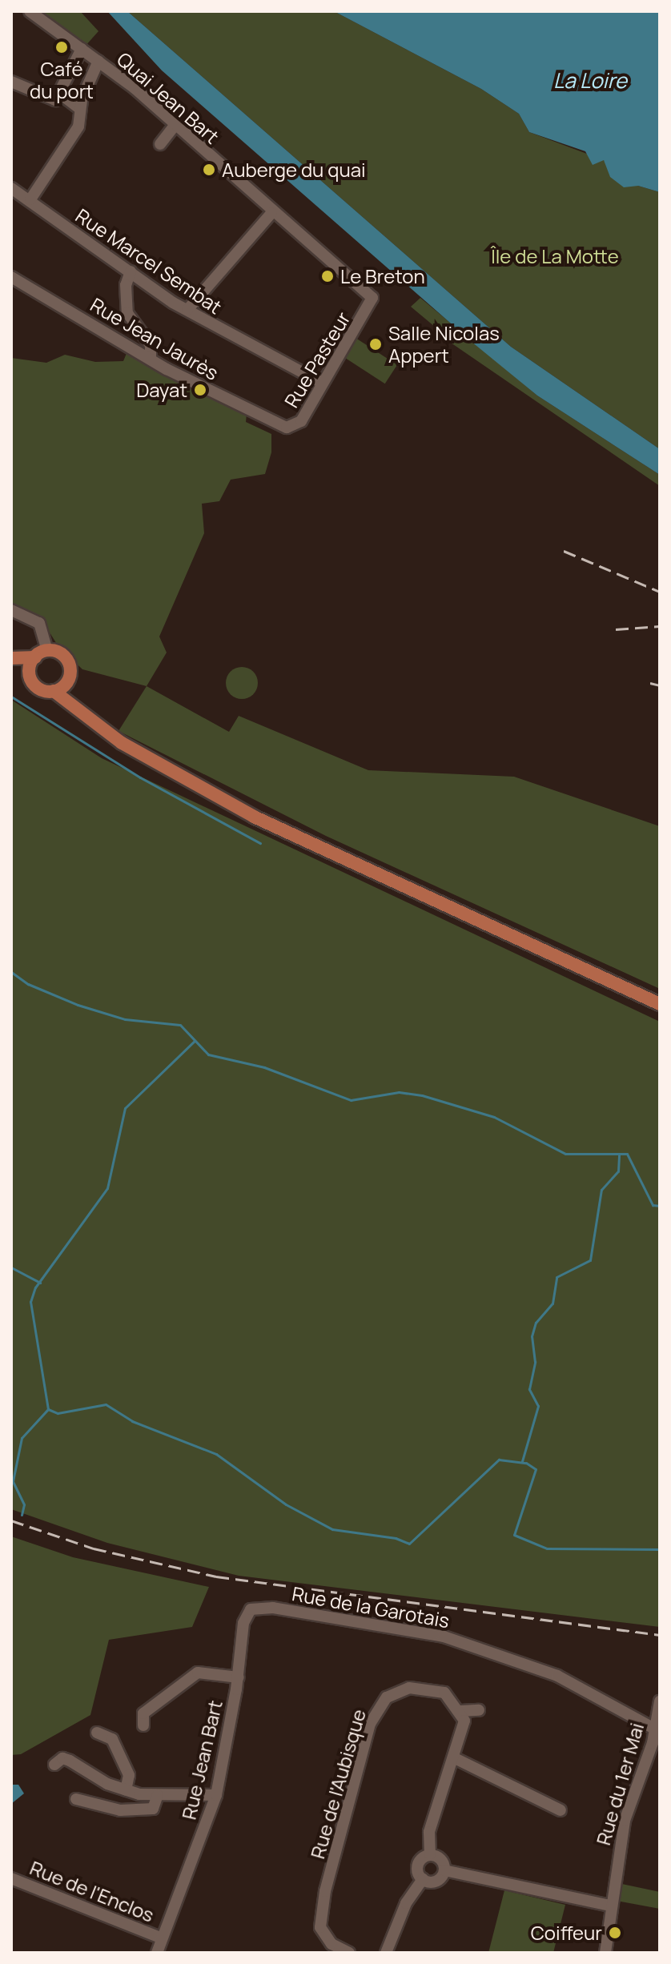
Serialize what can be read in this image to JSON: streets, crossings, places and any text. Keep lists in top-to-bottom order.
{
  "streets": {
    "street": [
      "Quai Jean Bart",
      "Rue Marcel Sembat",
      "Rue Jean Jaurès",
      "Rue Pasteur",
      "Rue de la Garotais",
      "Rue Jean Bart",
      "Rue de l'Aubisque",
      "Rue du 1er Mai",
      "Rue de l'Enclos"
    ]
  },
  "crossings": [
    ["Quai Jean Bart", "Rue Pasteur"],
    ["Rue Marcel Sembat", "Rue Pasteur"],
    ["Rue Jean Jaurès", "Rue Pasteur"],
    ["Rue de la Garotais", "Rue Jean Bart"],
    ["Rue de la Garotais", "Rue du 1er Mai"],
    ["Rue Jean Bart", "Rue de l'Enclos"]
  ],
  "water": ["La Loire"],
  "parks": ["Île de La Motte"],
  "places": [
    "Café du port",
    "Auberge du quai",
    "Le Breton",
    "Salle Nicolas Appert",
    "Dayat",
    "Coiffeur"
  ]
}
